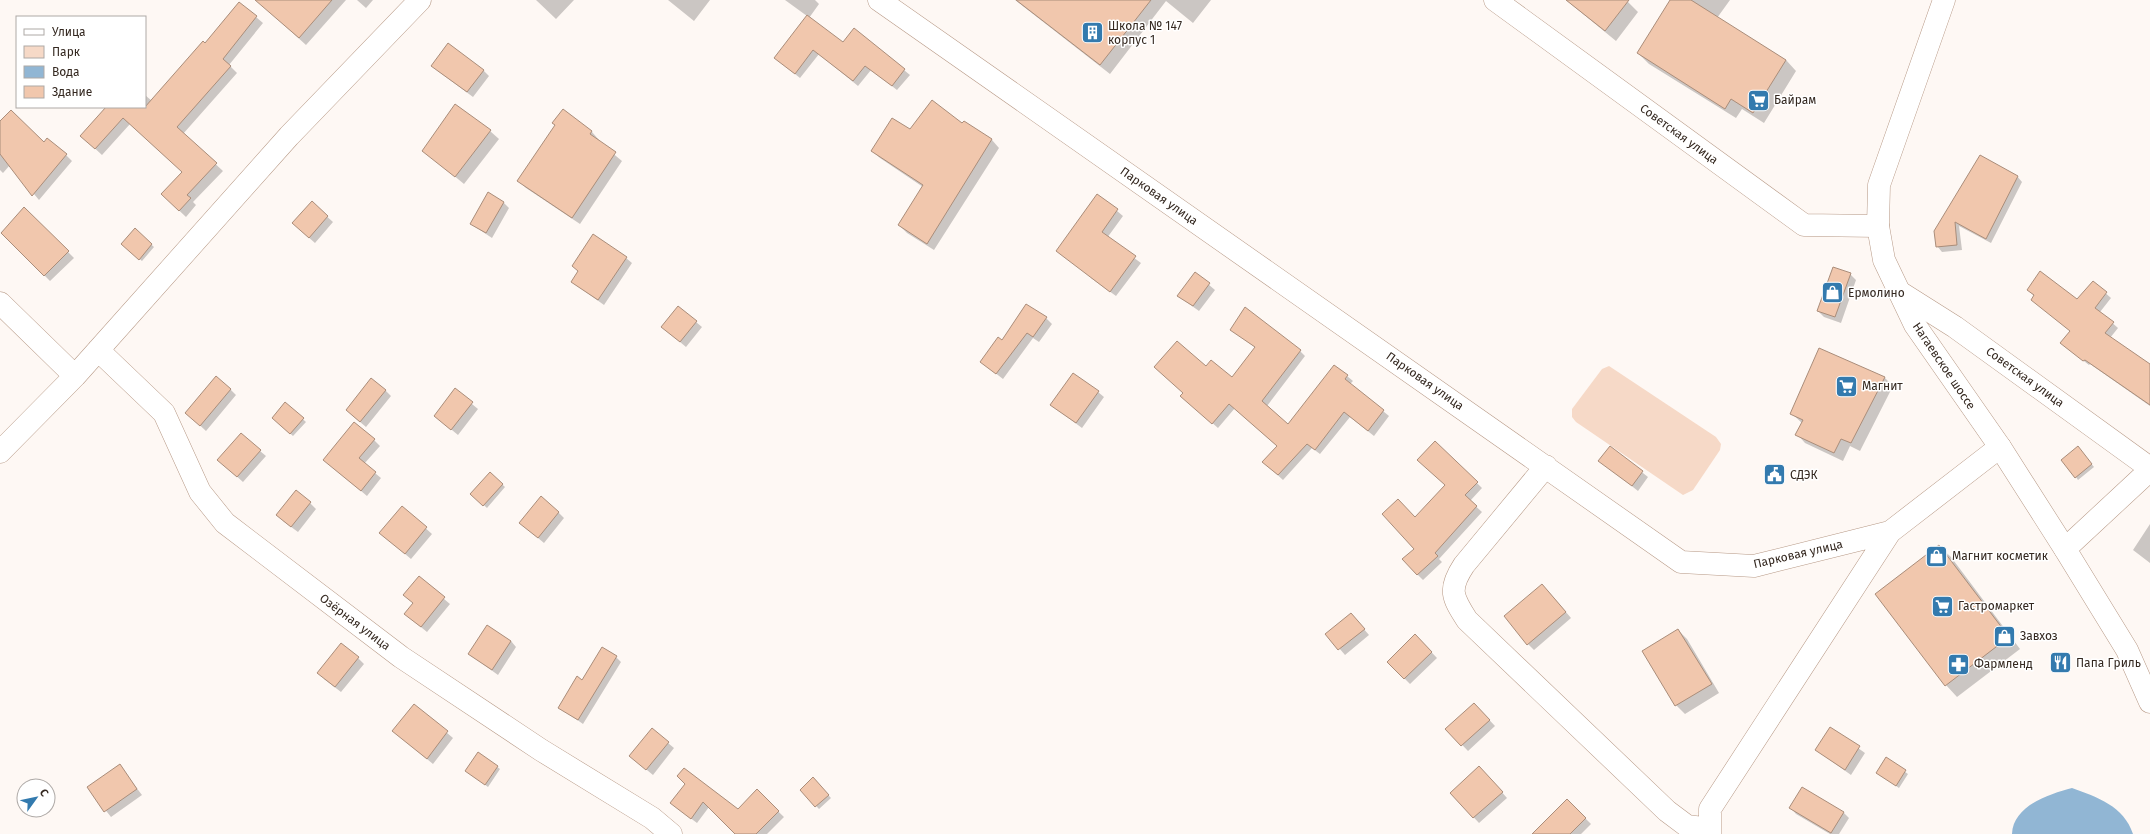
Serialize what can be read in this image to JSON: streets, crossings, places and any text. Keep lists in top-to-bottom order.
{
  "streets": {
    "street": [
      "Советская улица",
      "Парковая улица",
      "Нагаевское шоссе",
      "Озёрная улица"
    ]
  },
  "crossings": [
    ["Советская улица", "Нагаевское шоссе"],
    ["Парковая улица", "Нагаевское шоссе"]
  ],
  "places": {
    "building": ["Школа № 147 корпус 1"],
    "supermarket": ["Байрам", "Магнит", "Гастромаркет"],
    "shop": ["Ермолино", "Магнит косметик", "Завхоз"],
    "public building": ["СДЭК"],
    "restaurant": ["Папа Гриль"],
    "pharmacy": ["Фармленд"]
  },
  "legend": [
    "Улица",
    "Парк",
    "Вода",
    "Здание"
  ],
  "north": "top right"
}
